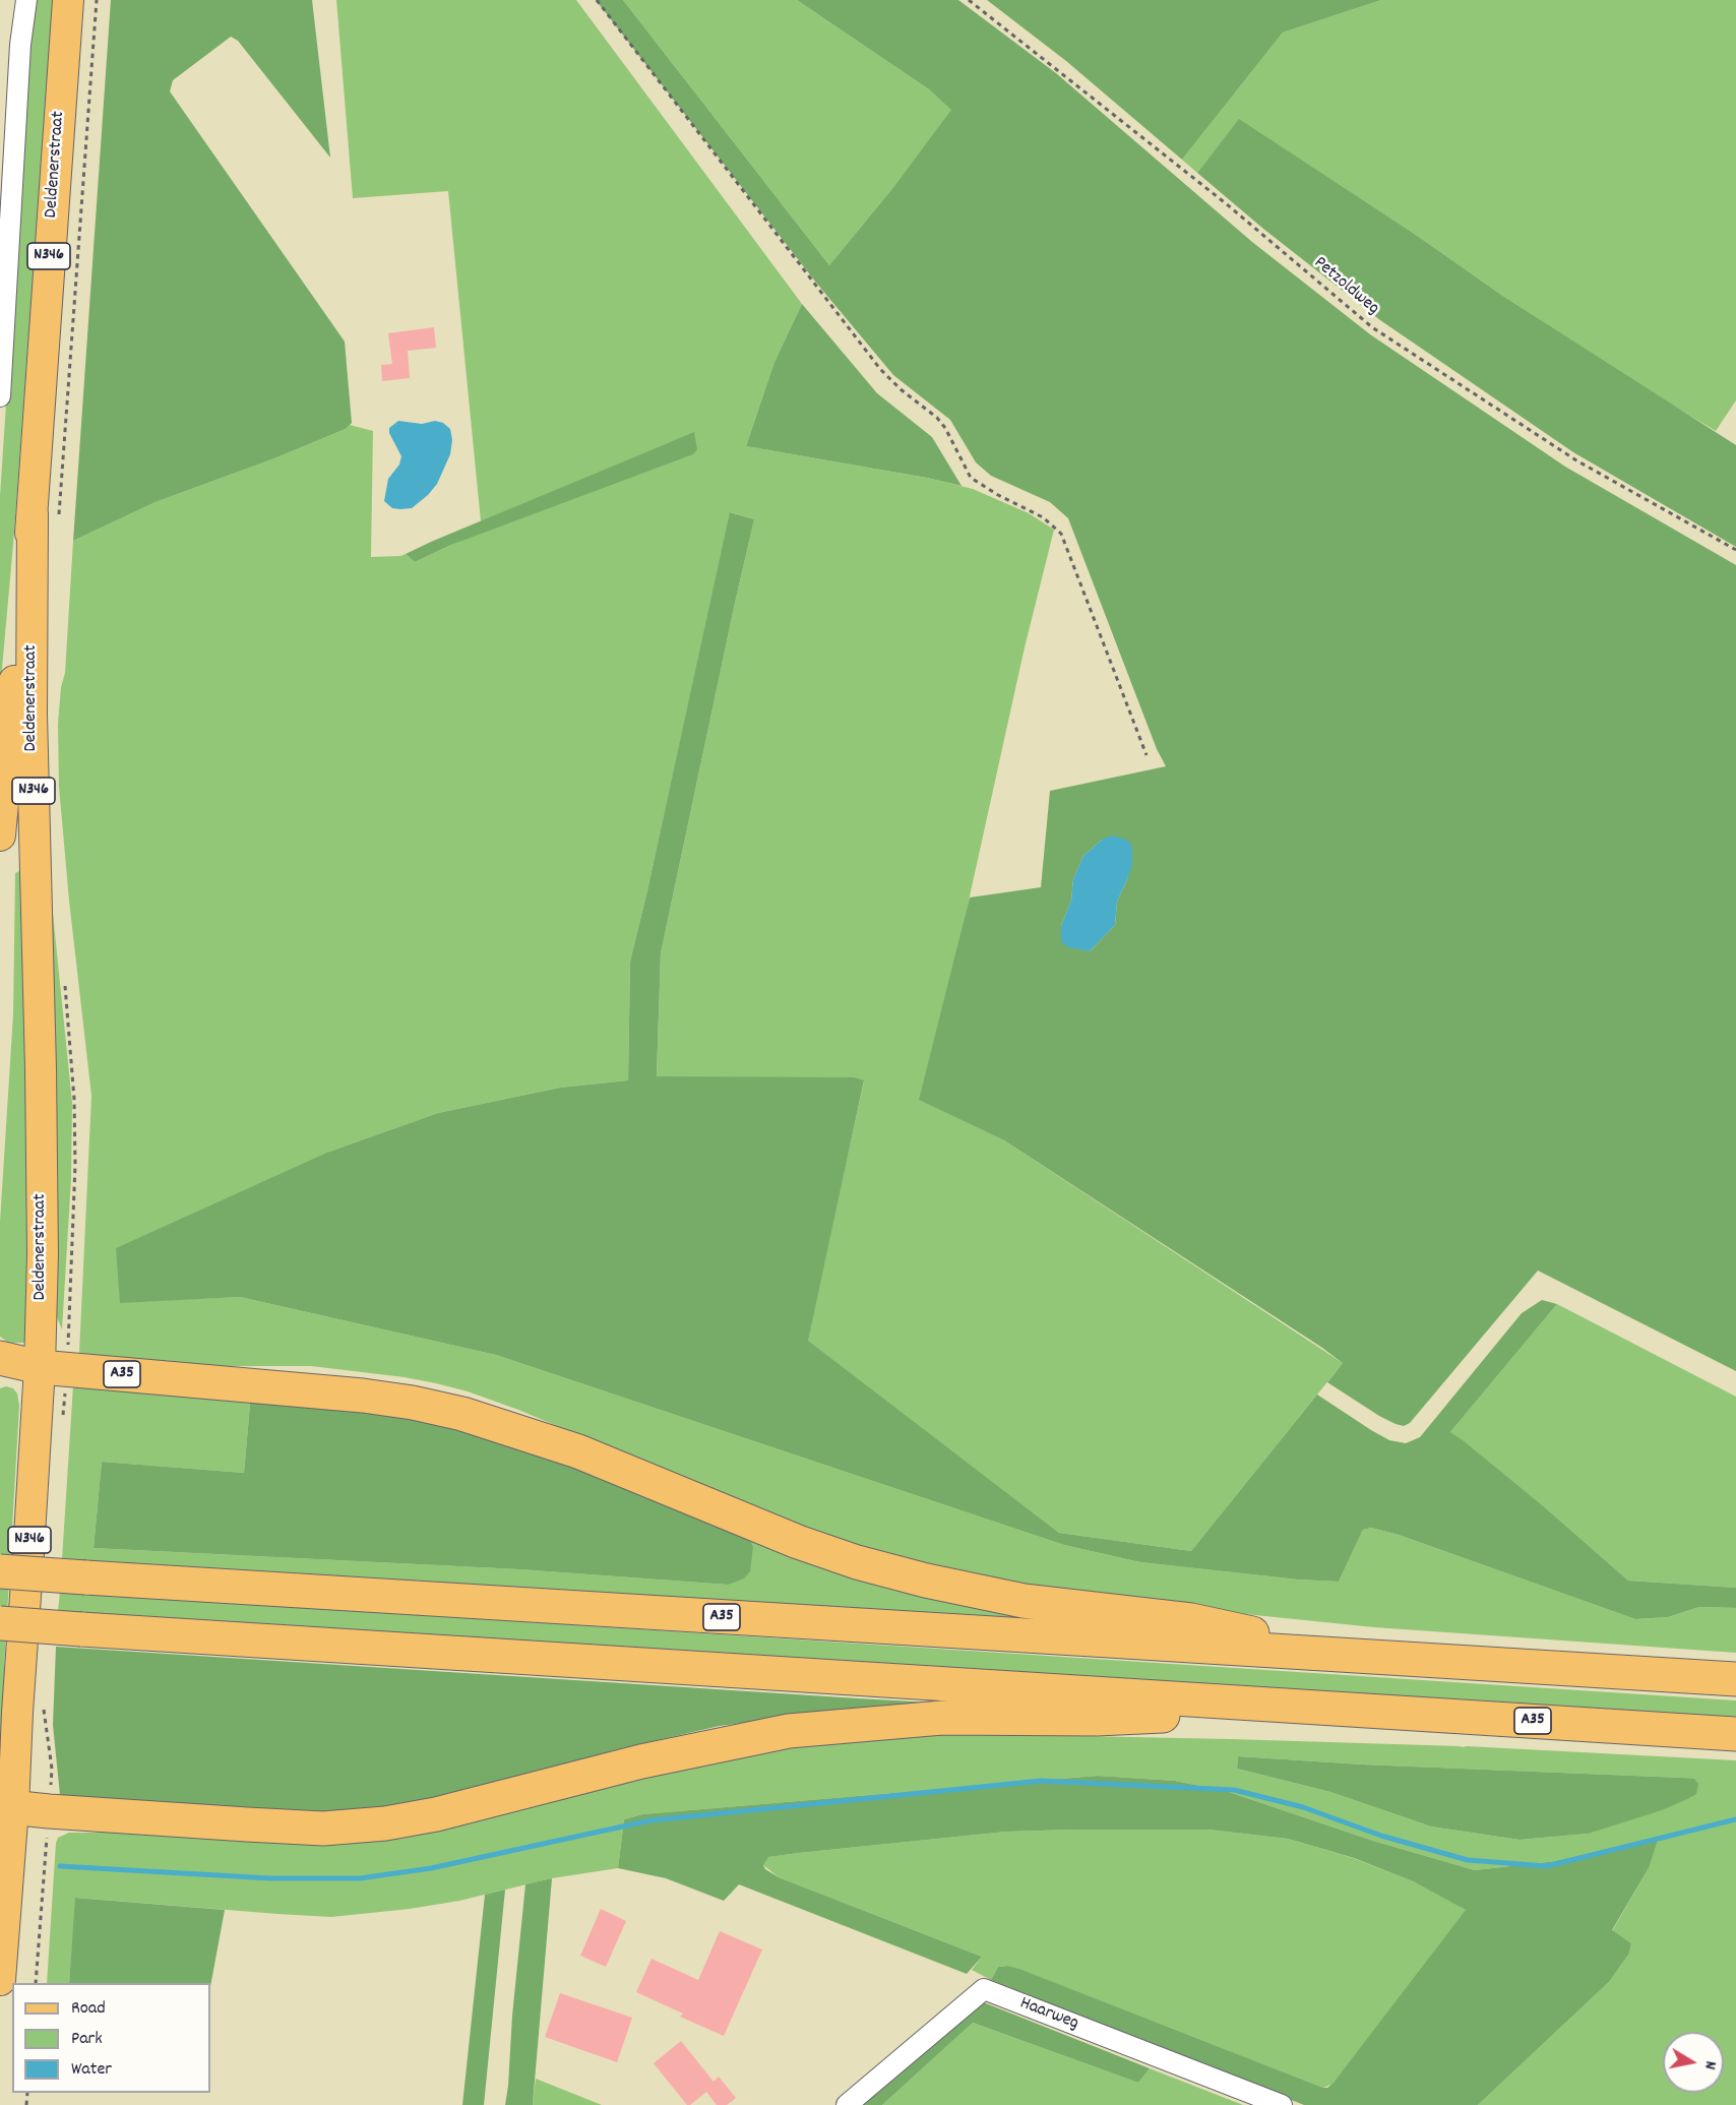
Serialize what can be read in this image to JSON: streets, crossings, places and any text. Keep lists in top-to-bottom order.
{
  "streets": {
    "highway": ["A35"],
    "main road": ["Deldenerstraat", "N346"],
    "street": ["Haarweg"],
    "path": ["Petzoldweg"]
  },
  "crossings": [
    ["Deldenerstraat", "A35"]
  ],
  "legend": ["Road", "Park", "Water"],
  "north": "right"
}
